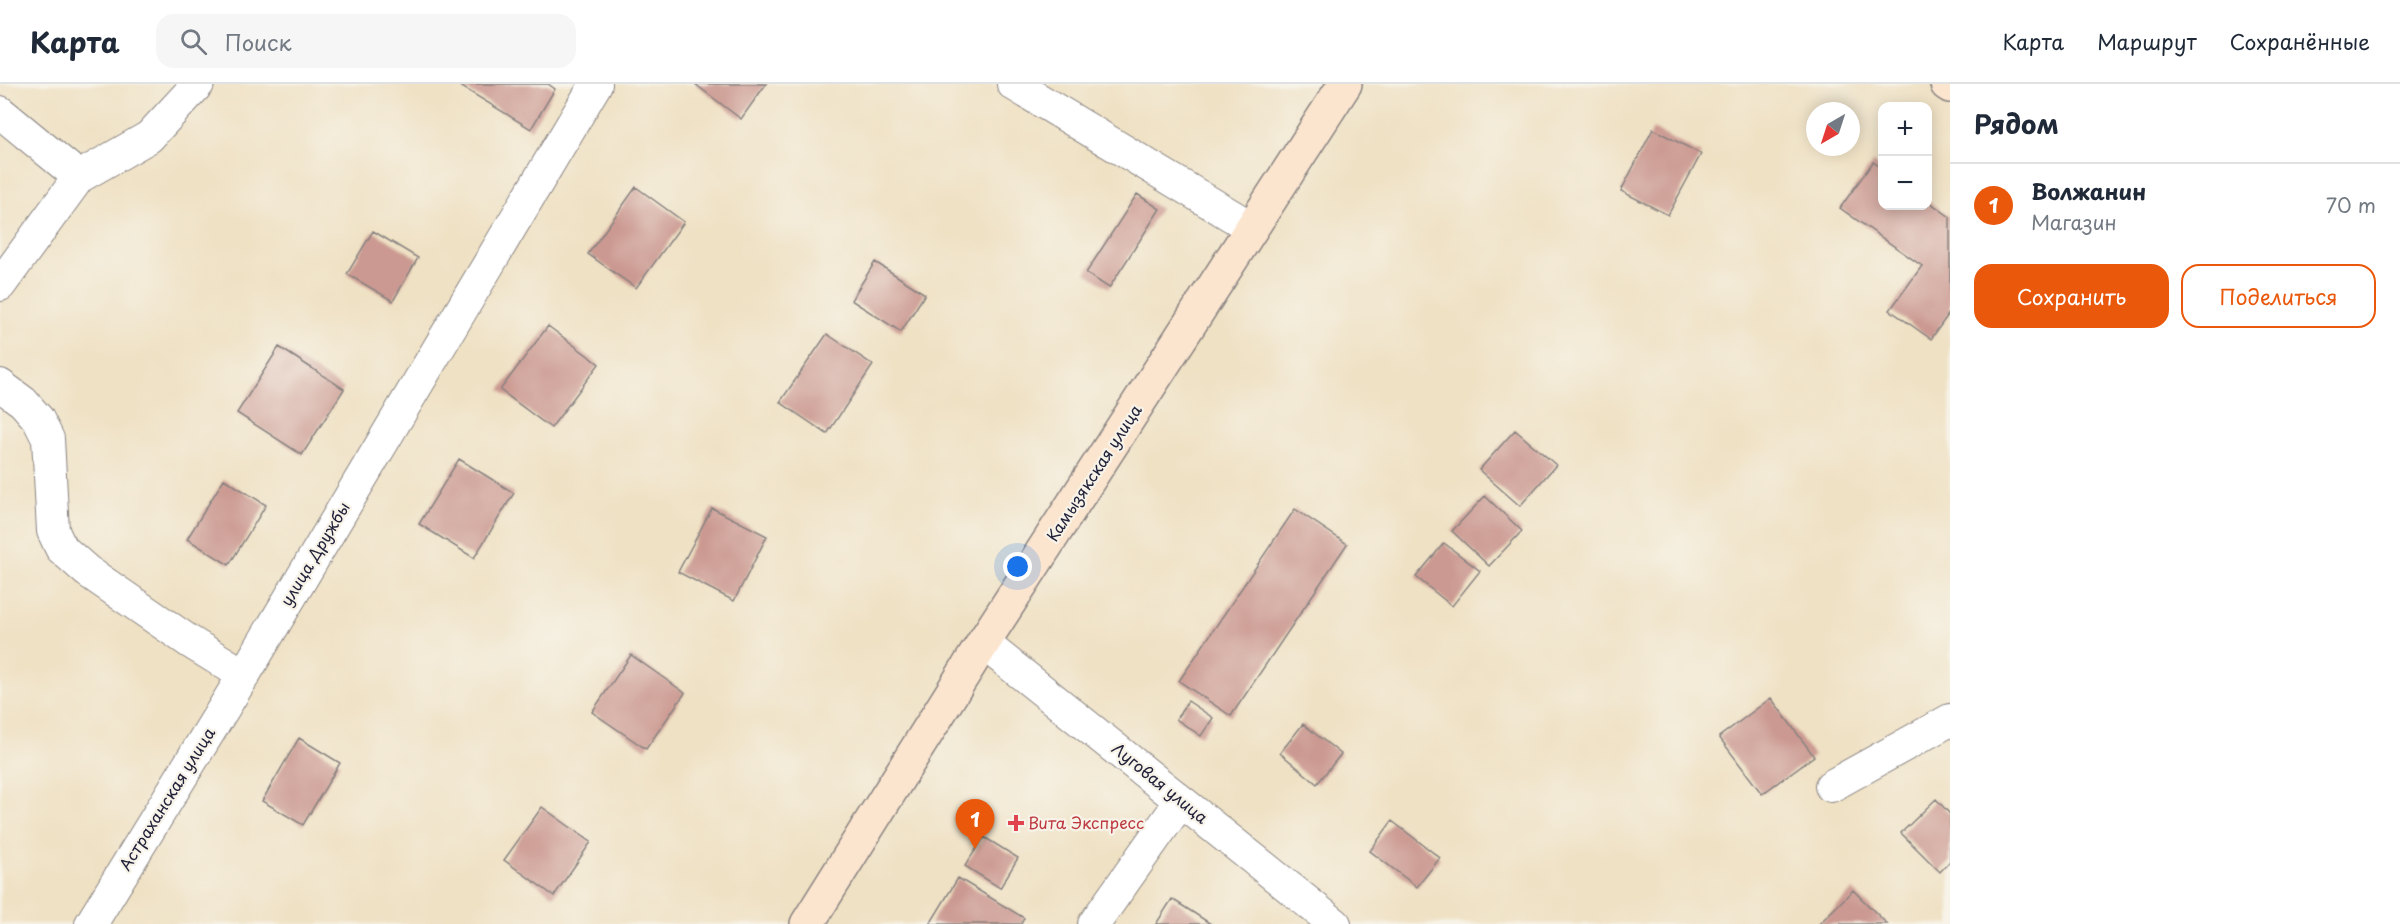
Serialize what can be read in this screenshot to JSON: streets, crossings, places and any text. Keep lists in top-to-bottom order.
{
  "streets": {
    "main road": ["Камызякская улица"],
    "street": ["улица Дружбы", "Луговая улица", "Астраханская улица"]
  },
  "crossings": [
    ["Камызякская улица", "Луговая улица"],
    ["улица Дружбы", "Астраханская улица"]
  ],
  "places": {
    "health": ["Вита Экспресс"]
  },
  "north": "bottom left",
  "page": {
    "header": "Карта",
    "search": "Поиск",
    "nav": ["Карта", "Маршрут", "Сохранённые"],
    "heading": "Рядом",
    "map_buttons": ["+", "−"],
    "list": [
      {
        "mark": "1",
        "name": "Волжанин",
        "note": "Магазин",
        "value": "70 m"
      }
    ],
    "buttons": ["Сохранить", "Поделиться"],
    "pins": "1"
  }
}
